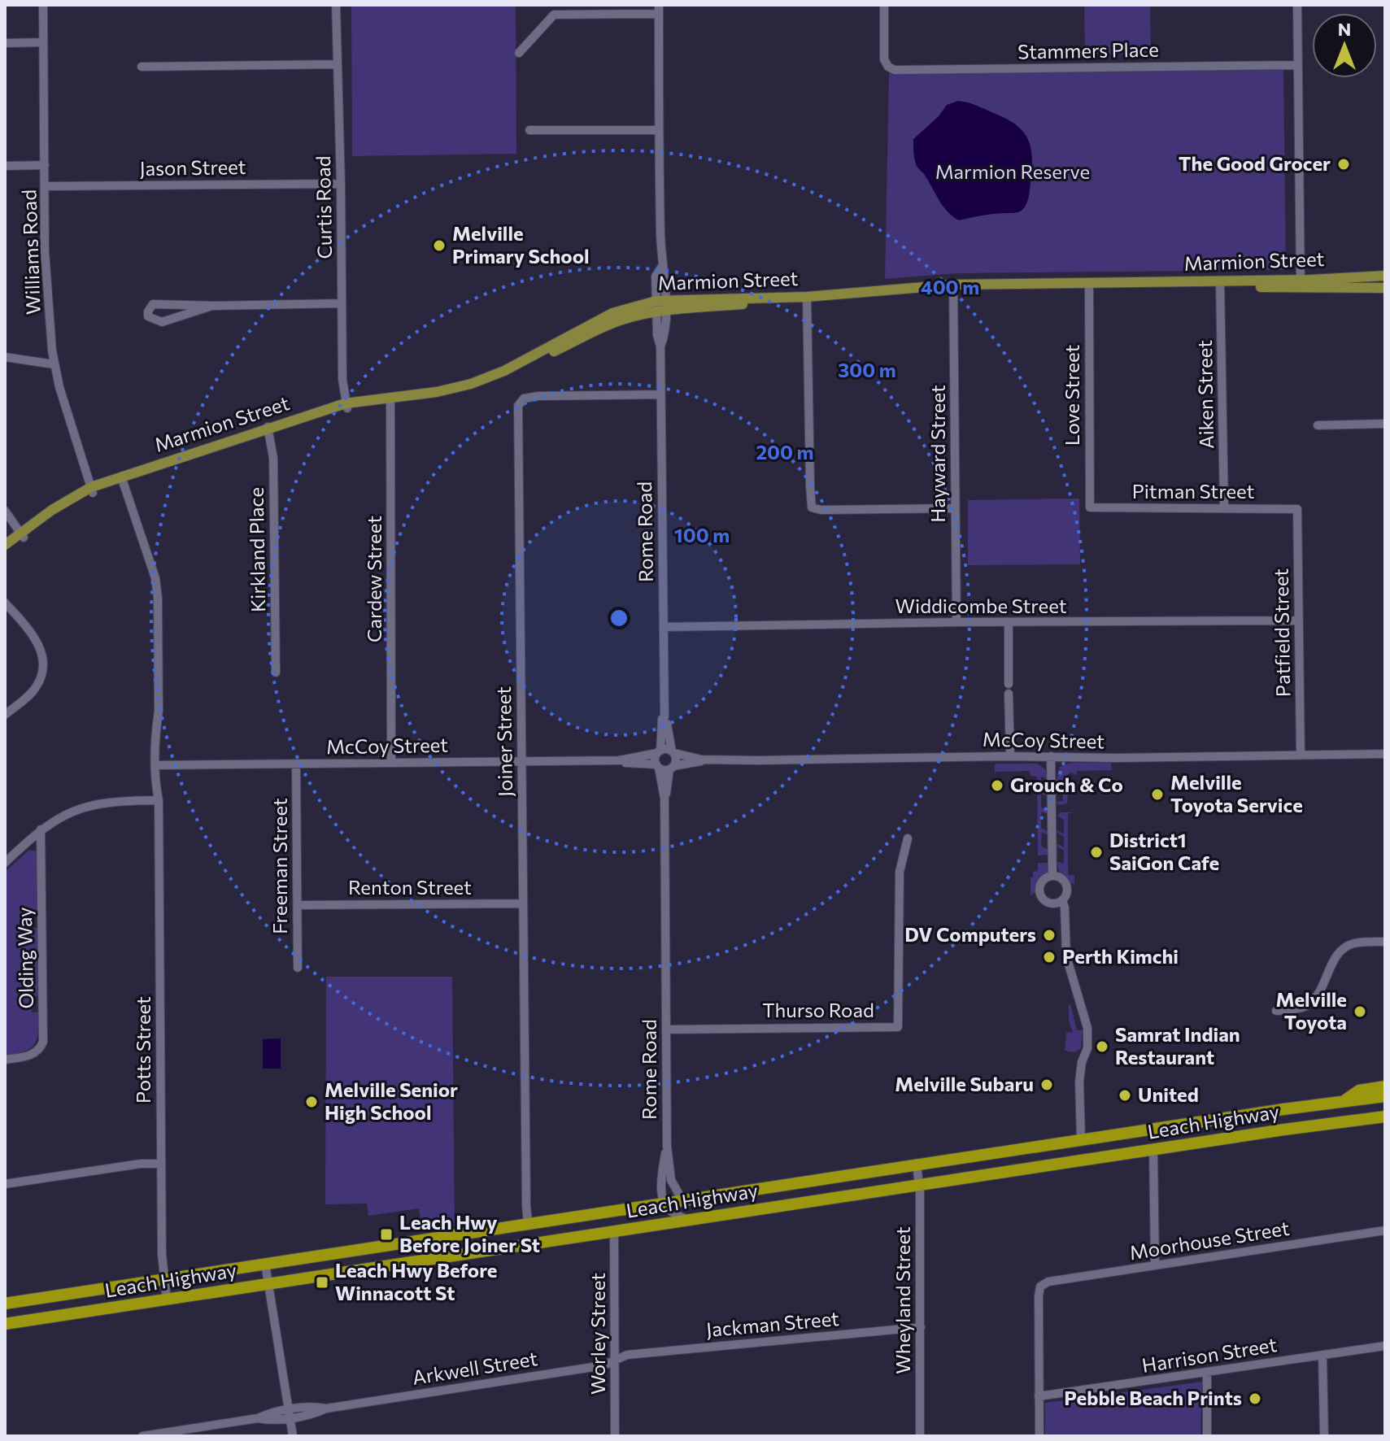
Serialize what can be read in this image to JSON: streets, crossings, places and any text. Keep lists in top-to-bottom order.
{
  "streets": {
    "highway": ["Leach Highway"],
    "main road": ["Marmion Street"],
    "street": [
      "Stammers Place",
      "Jason Street",
      "Curtis Road",
      "Williams Road",
      "Aiken Street",
      "Love Street",
      "Hayward Street",
      "Pitman Street",
      "Rome Road",
      "Kirkland Place",
      "Cardew Street",
      "Widdicombe Street",
      "Patfield Street",
      "McCoy Street",
      "Joiner Street",
      "Freeman Street",
      "Renton Street",
      "Olding Way",
      "Thurso Road",
      "Potts Street",
      "Moorhouse Street",
      "Wheyland Street",
      "Jackman Street",
      "Worley Street",
      "Harrison Street",
      "Arkwell Street"
    ]
  },
  "crossings": [
    ["Jason Street", "Curtis Road"],
    ["Jason Street", "Williams Road"],
    ["Curtis Road", "Marmion Street"],
    ["Williams Road", "Marmion Street"],
    ["Marmion Street", "Aiken Street"],
    ["Marmion Street", "Love Street"],
    ["Marmion Street", "Hayward Street"],
    ["Marmion Street", "Rome Road"],
    ["Marmion Street", "Kirkland Place"],
    ["Marmion Street", "Cardew Street"],
    ["Marmion Street", "Potts Street"],
    ["Aiken Street", "Pitman Street"],
    ["Love Street", "Pitman Street"],
    ["Hayward Street", "Widdicombe Street"],
    ["Pitman Street", "Patfield Street"],
    ["Rome Road", "Widdicombe Street"],
    ["Rome Road", "McCoy Street"],
    ["Rome Road", "Joiner Street"],
    ["Rome Road", "Thurso Road"],
    ["Rome Road", "Leach Highway"],
    ["Cardew Street", "McCoy Street"],
    ["Widdicombe Street", "Patfield Street"],
    ["Patfield Street", "McCoy Street"],
    ["McCoy Street", "Joiner Street"],
    ["McCoy Street", "Freeman Street"],
    ["McCoy Street", "Potts Street"],
    ["Joiner Street", "Renton Street"],
    ["Joiner Street", "Leach Highway"],
    ["Freeman Street", "Renton Street"],
    ["Potts Street", "Leach Highway"],
    ["Leach Highway", "Wheyland Street"],
    ["Leach Highway", "Worley Street"],
    ["Moorhouse Street", "Harrison Street"],
    ["Wheyland Street", "Jackman Street"],
    ["Jackman Street", "Arkwell Street"],
    ["Worley Street", "Arkwell Street"]
  ],
  "parks": ["Marmion Reserve"],
  "places": {
    "other": [
      "The Good Grocer",
      "Melville Primary School",
      "Grouch & Co",
      "Melville Toyota Service",
      "District1 SaiGon Cafe",
      "DV Computers",
      "Perth Kimchi",
      "Melville Toyota",
      "Samrat Indian Restaurant",
      "Melville Subaru",
      "United",
      "Melville Senior High School",
      "Pebble Beach Prints"
    ],
    "transit": ["Leach Hwy Before Joiner St", "Leach Hwy Before Winnacott St"]
  },
  "north": "top",
  "rings": [
    "400 m",
    "300 m",
    "200 m",
    "100 m"
  ]
}
